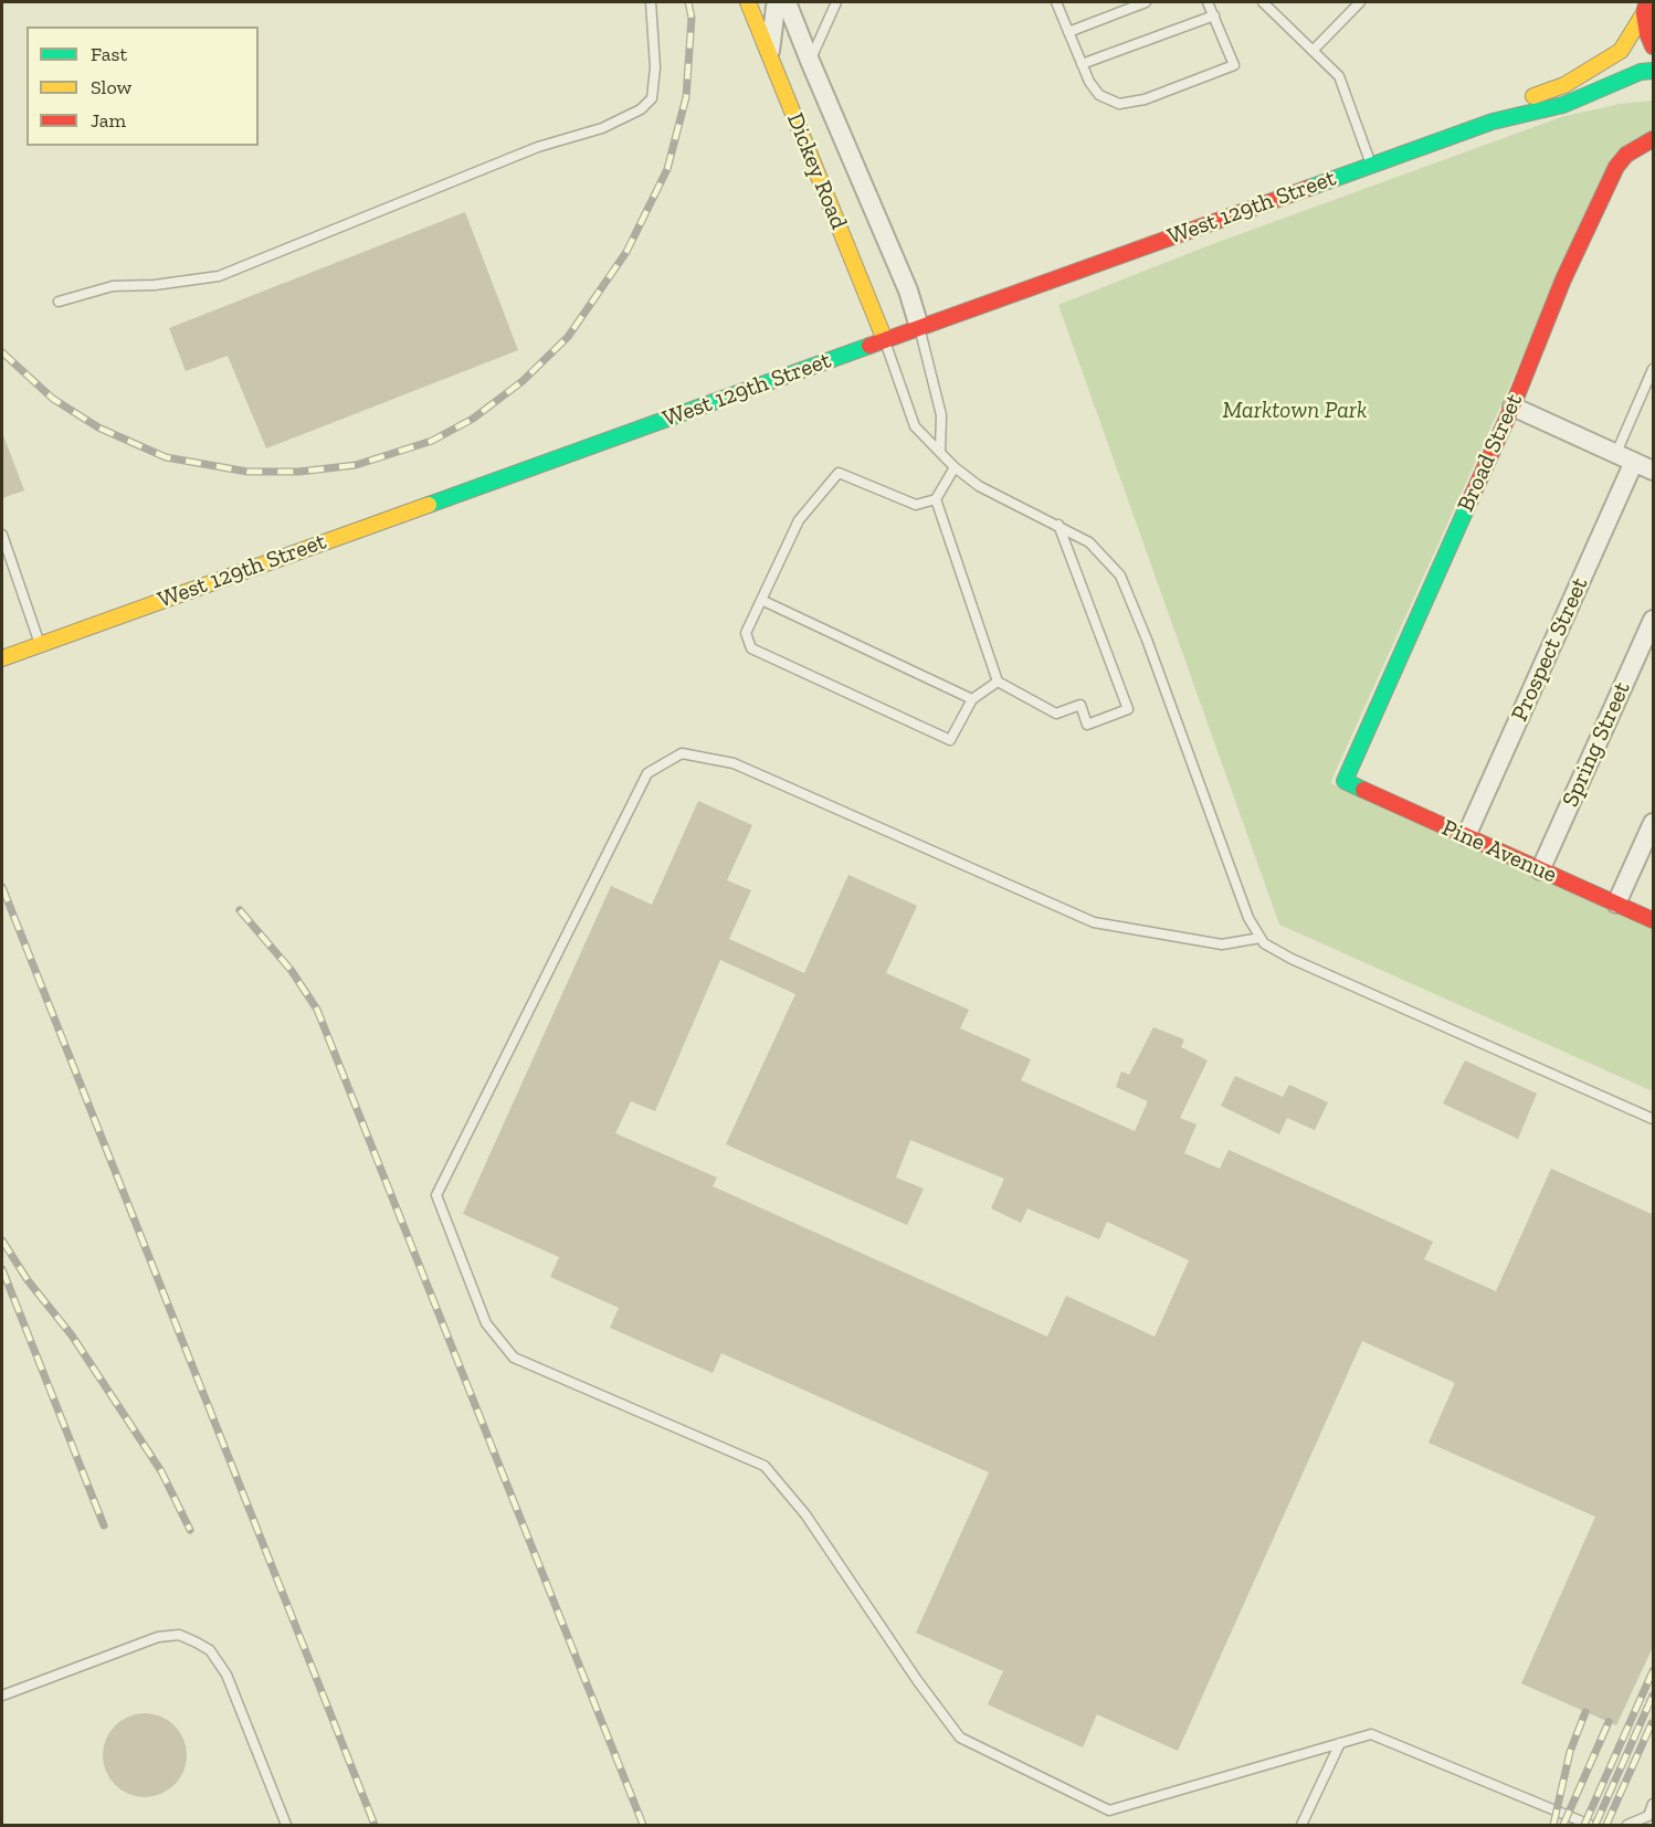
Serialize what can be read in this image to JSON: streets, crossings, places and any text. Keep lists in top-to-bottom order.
{
  "streets": {
    "main road": [
      "Dickey Road",
      "West 129th Street",
      "Broad Street",
      "Pine Avenue"
    ],
    "street": ["Prospect Street", "Spring Street"]
  },
  "crossings": [
    ["Dickey Road", "West 129th Street"],
    ["Broad Street", "Pine Avenue"],
    ["Prospect Street", "Pine Avenue"],
    ["Spring Street", "Pine Avenue"]
  ],
  "parks": ["Marktown Park"],
  "legend": ["Fast", "Slow", "Jam"]
}
